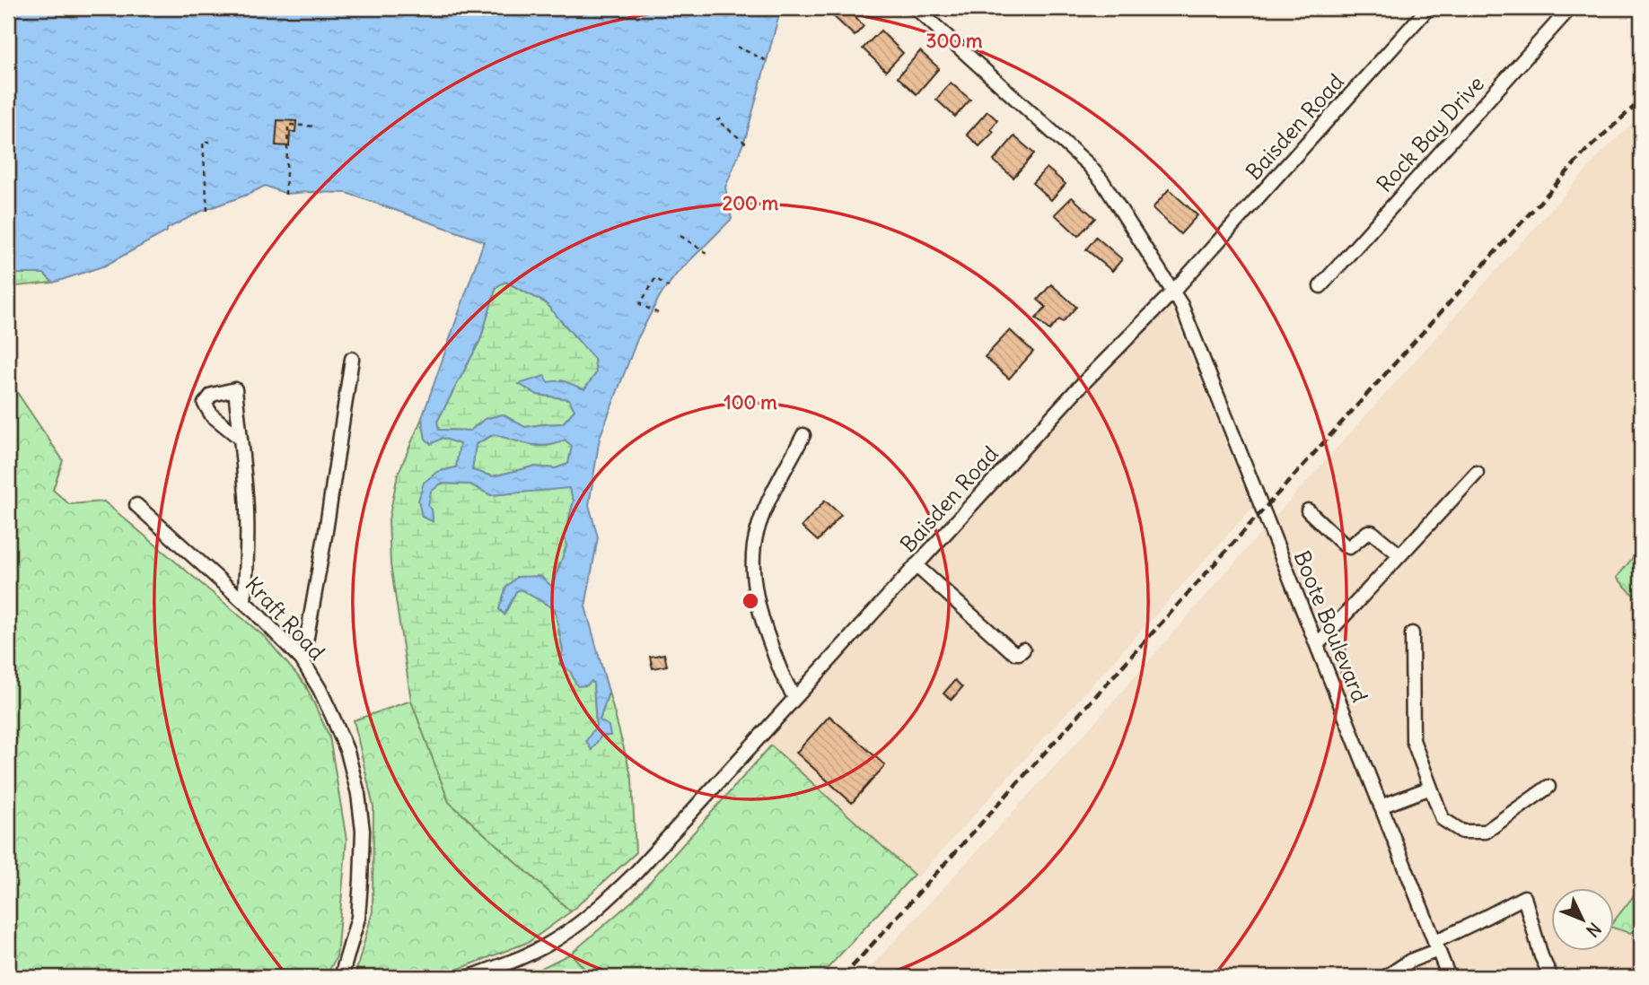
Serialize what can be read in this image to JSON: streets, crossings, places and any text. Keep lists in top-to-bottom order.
{
  "streets": {
    "street": [
      "Baisden Road",
      "Rock Bay Drive",
      "Kraft Road",
      "Boote Boulevard"
    ]
  },
  "crossings": [
    ["Baisden Road", "Boote Boulevard"]
  ],
  "north": "bottom right",
  "rings": ["300 m", "200 m", "100 m"]
}
